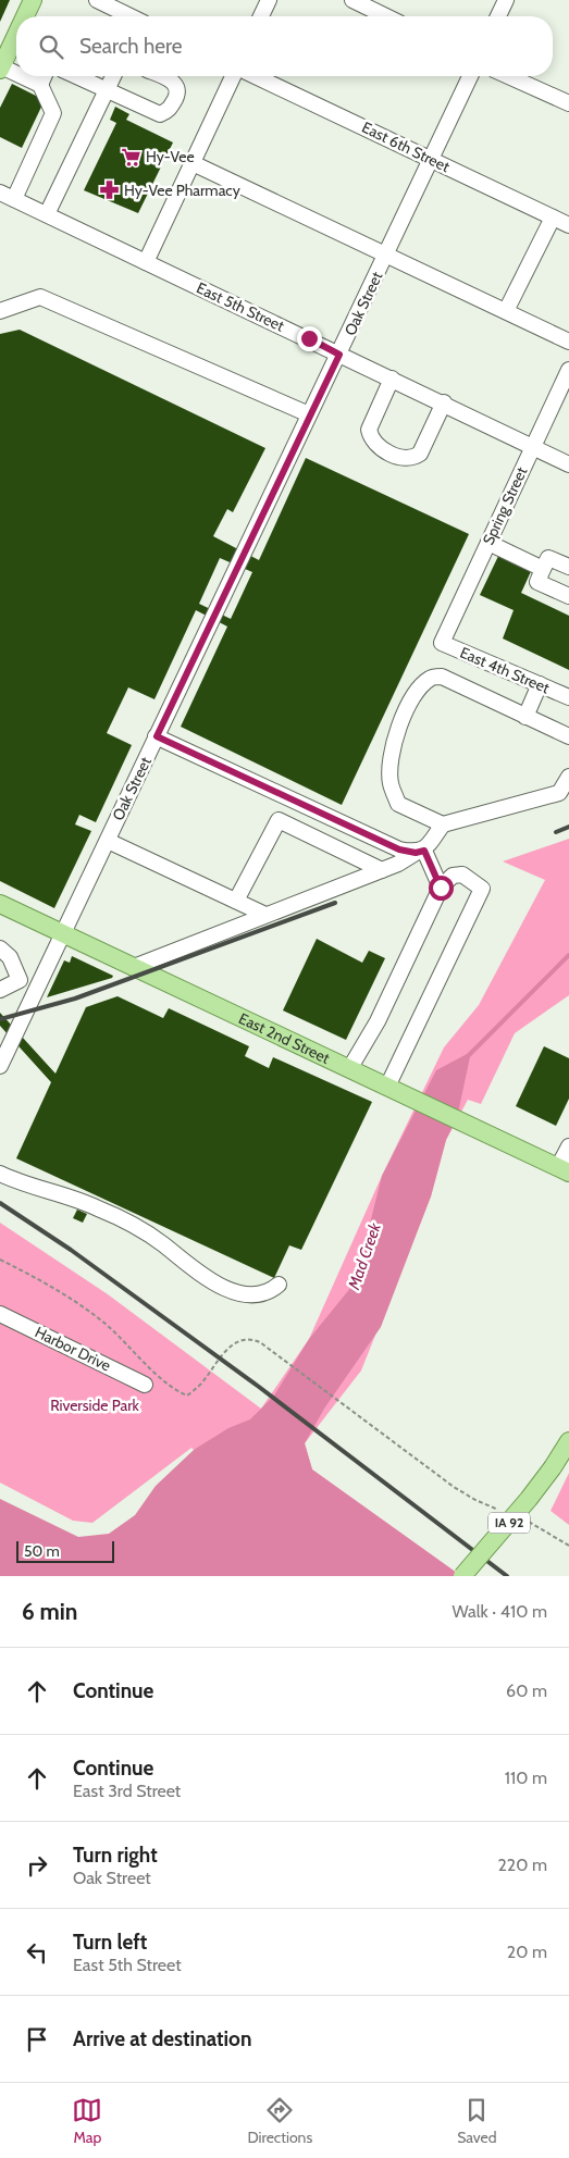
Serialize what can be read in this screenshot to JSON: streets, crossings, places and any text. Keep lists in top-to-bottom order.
{
  "streets": {
    "main road": ["East 2nd Street", "IA 92"],
    "street": [
      "East 6th Street",
      "Oak Street",
      "East 5th Street",
      "Spring Street",
      "East 4th Street",
      "Harbor Drive"
    ]
  },
  "crossings": [
    ["East 6th Street", "Oak Street"],
    ["Oak Street", "East 5th Street"],
    ["Oak Street", "East 2nd Street"],
    ["East 5th Street", "Spring Street"],
    ["Spring Street", "East 4th Street"]
  ],
  "water": ["Mad Creek"],
  "parks": ["Riverside Park"],
  "places": {
    "supermarket": ["Hy-Vee"],
    "pharmacy": ["Hy-Vee Pharmacy"]
  },
  "scale_bar": "50 m",
  "page": {
    "search": "Search here",
    "scale": "50 m",
    "heading": ["6 min", "Walk · 410 m"],
    "list": [
      ["Continue", "60 m"],
      ["Continue", "East 3rd Street", "110 m"],
      ["Turn right", "Oak Street", "220 m"],
      ["Turn left", "East 5th Street", "20 m"],
      "Arrive at destination"
    ],
    "nav": ["Map", "Directions", "Saved"]
  }
}
